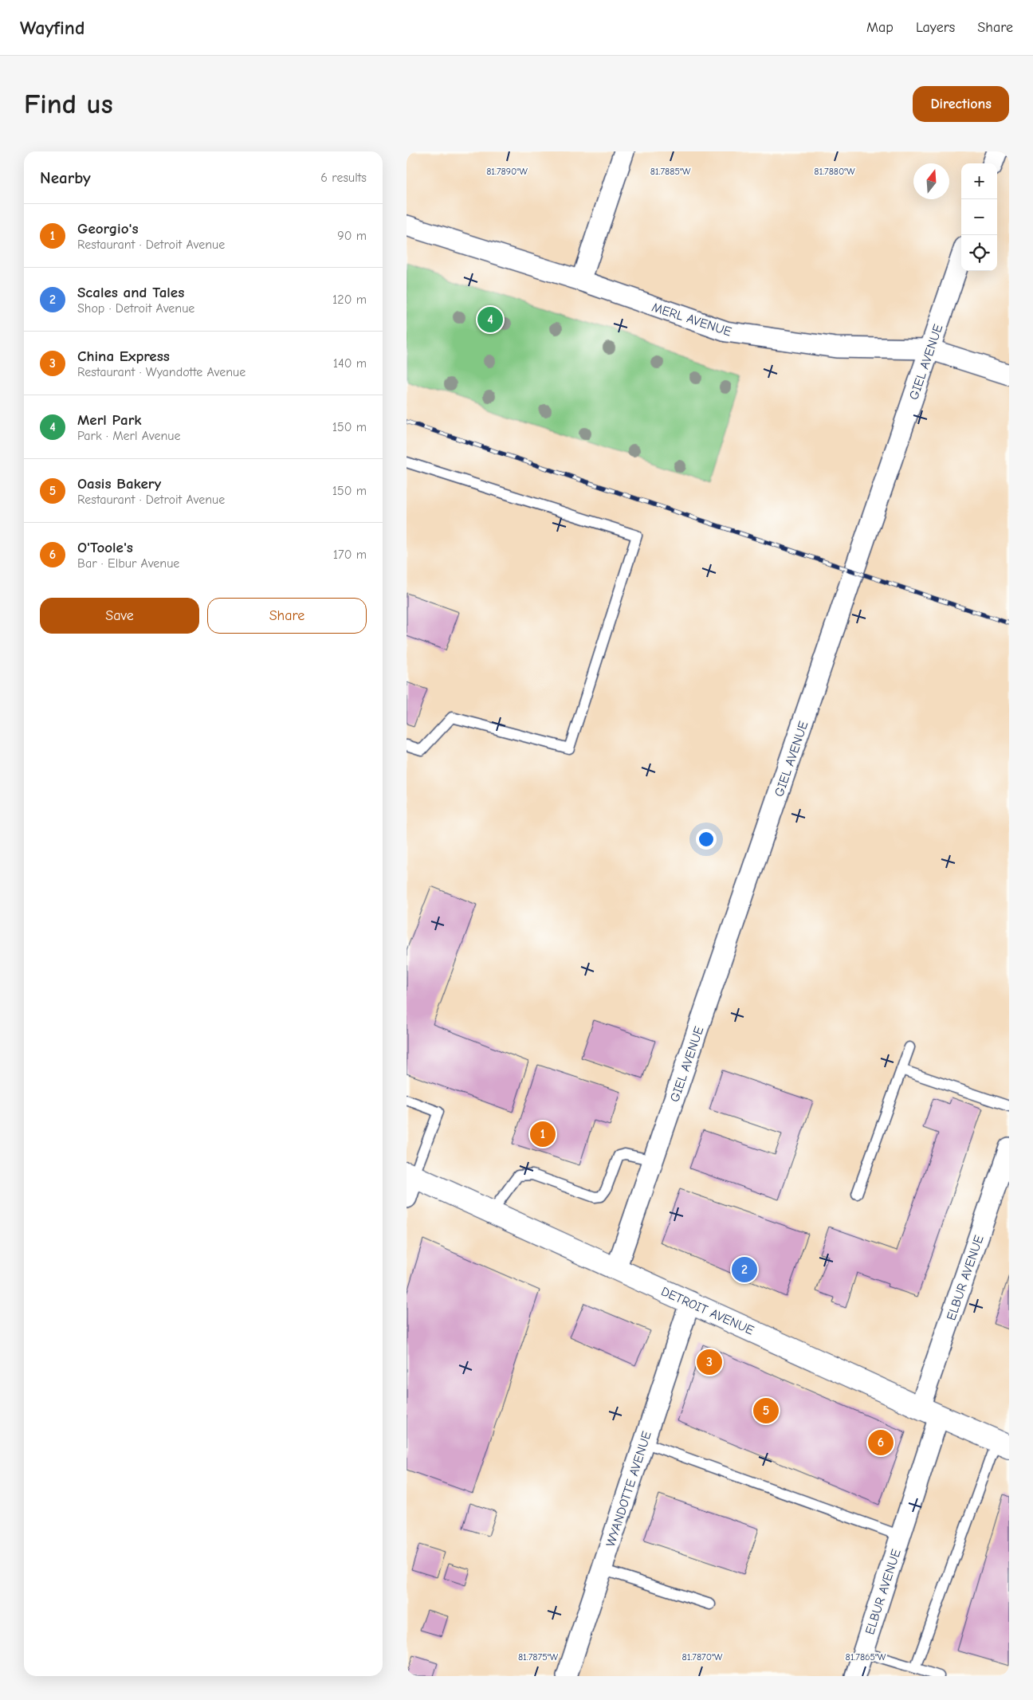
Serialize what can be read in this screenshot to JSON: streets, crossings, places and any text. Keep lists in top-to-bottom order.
{
  "streets": {
    "main road": ["DETROIT AVENUE"],
    "street": [
      "MERL AVENUE",
      "GIEL AVENUE",
      "ELBUR AVENUE",
      "WYANDOTTE AVENUE"
    ]
  },
  "crossings": [
    ["MERL AVENUE", "GIEL AVENUE"],
    ["GIEL AVENUE", "DETROIT AVENUE"],
    ["ELBUR AVENUE", "DETROIT AVENUE"],
    ["DETROIT AVENUE", "WYANDOTTE AVENUE"]
  ],
  "north": "top",
  "page": {
    "header": "Wayfind",
    "nav": ["Map", "Layers", "Share"],
    "buttons": [
      "Directions",
      ["Save", "Share"]
    ],
    "title": "Find us",
    "heading": ["Nearby", "6 results"],
    "map_buttons": ["+", "−"],
    "list": [
      {
        "mark": "1",
        "name": "Georgio's",
        "note": "Restaurant · Detroit Avenue",
        "value": "90 m"
      },
      {
        "mark": "2",
        "name": "Scales and Tales",
        "note": "Shop · Detroit Avenue",
        "value": "120 m"
      },
      {
        "mark": "3",
        "name": "China Express",
        "note": "Restaurant · Wyandotte Avenue",
        "value": "140 m"
      },
      {
        "mark": "4",
        "name": "Merl Park",
        "note": "Park · Merl Avenue",
        "value": "150 m"
      },
      {
        "mark": "5",
        "name": "Oasis Bakery",
        "note": "Restaurant · Detroit Avenue",
        "value": "150 m"
      },
      {
        "mark": "6",
        "name": "O'Toole's",
        "note": "Bar · Elbur Avenue",
        "value": "170 m"
      }
    ],
    "pins": [
      "4",
      "1",
      "2",
      "3",
      "5",
      "6"
    ]
  },
  "coordinates": [
    "81.7890°W",
    "81.7885°W",
    "81.7880°W",
    "81.7875°W",
    "81.7870°W",
    "81.7865°W"
  ]
}
